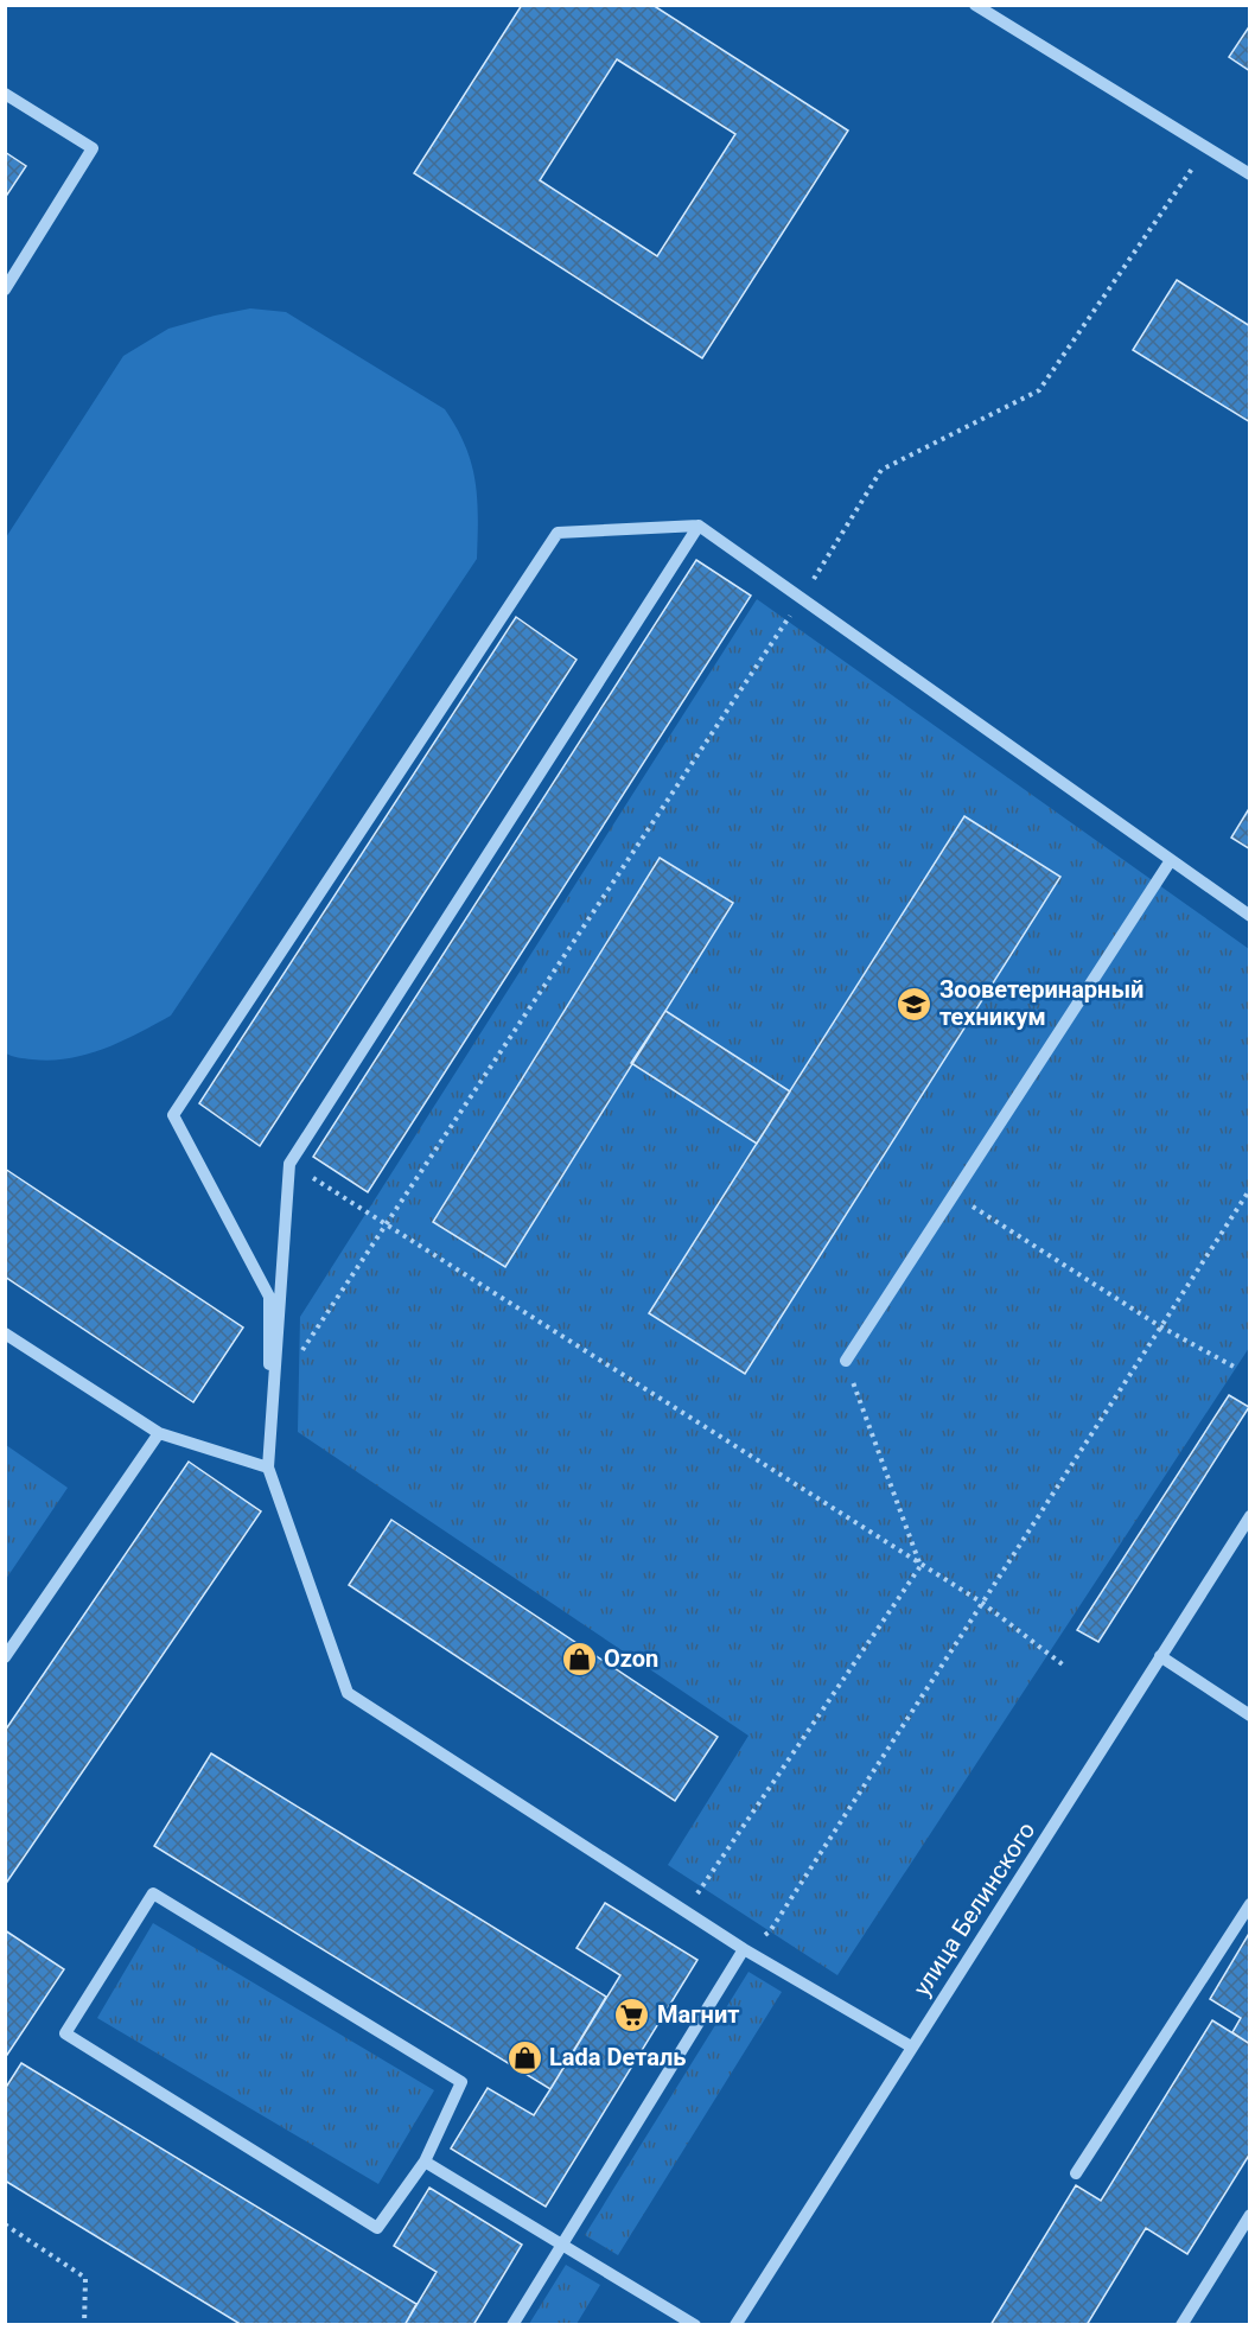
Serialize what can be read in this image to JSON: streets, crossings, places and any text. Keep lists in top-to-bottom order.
{
  "streets": {
    "street": ["улица Белинского"]
  },
  "places": {
    "school or university": ["Зооветеринарный техникум"],
    "shop": ["Ozon", "Lada Dеталь"],
    "supermarket": ["Магнит"]
  }
}
